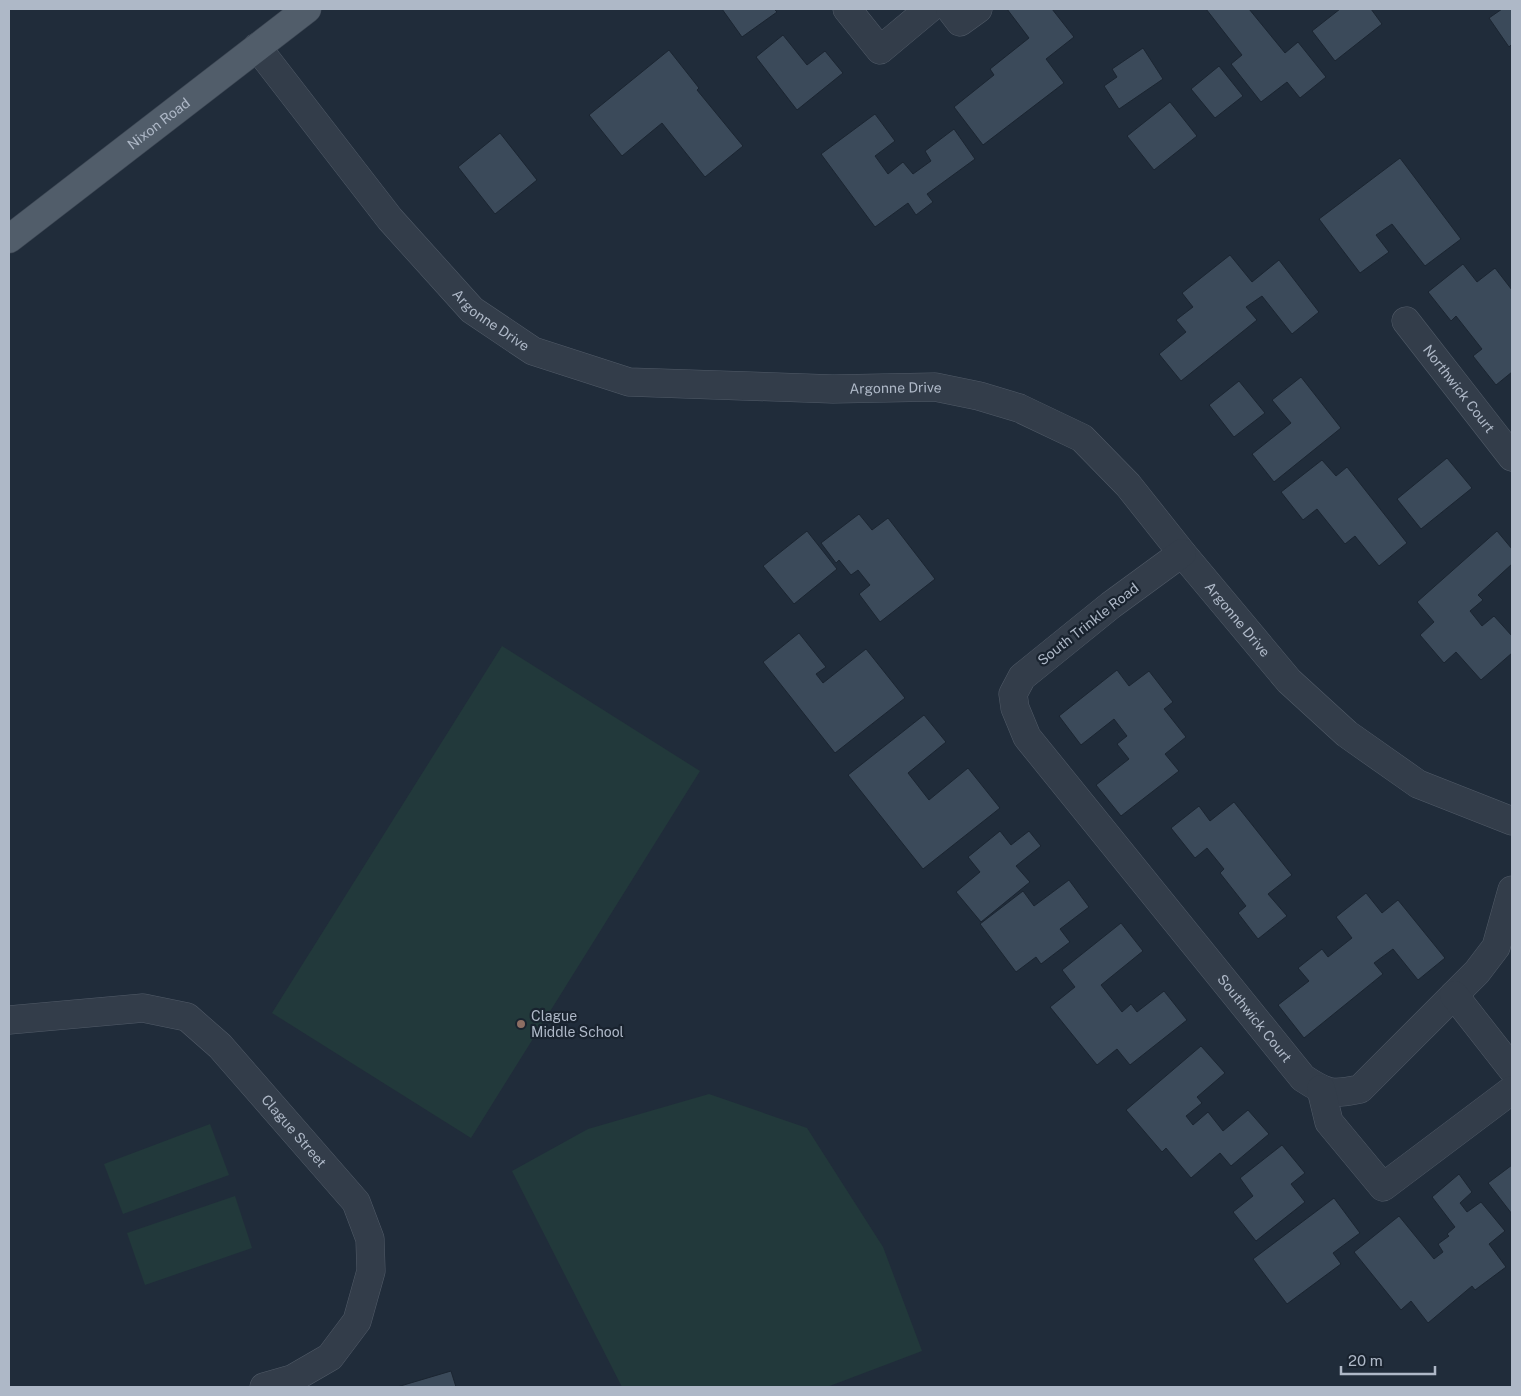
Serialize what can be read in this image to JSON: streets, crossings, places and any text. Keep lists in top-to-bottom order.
{
  "streets": {
    "main road": ["Nixon Road"],
    "street": [
      "Argonne Drive",
      "Northwick Court",
      "South Trinkle Road",
      "Southwick Court",
      "Clague Street"
    ]
  },
  "crossings": [
    ["Nixon Road", "Argonne Drive"],
    ["Argonne Drive", "South Trinkle Road"],
    ["South Trinkle Road", "Southwick Court"]
  ],
  "places": ["Clague Middle School"],
  "scale_bar": "20 m"
}
